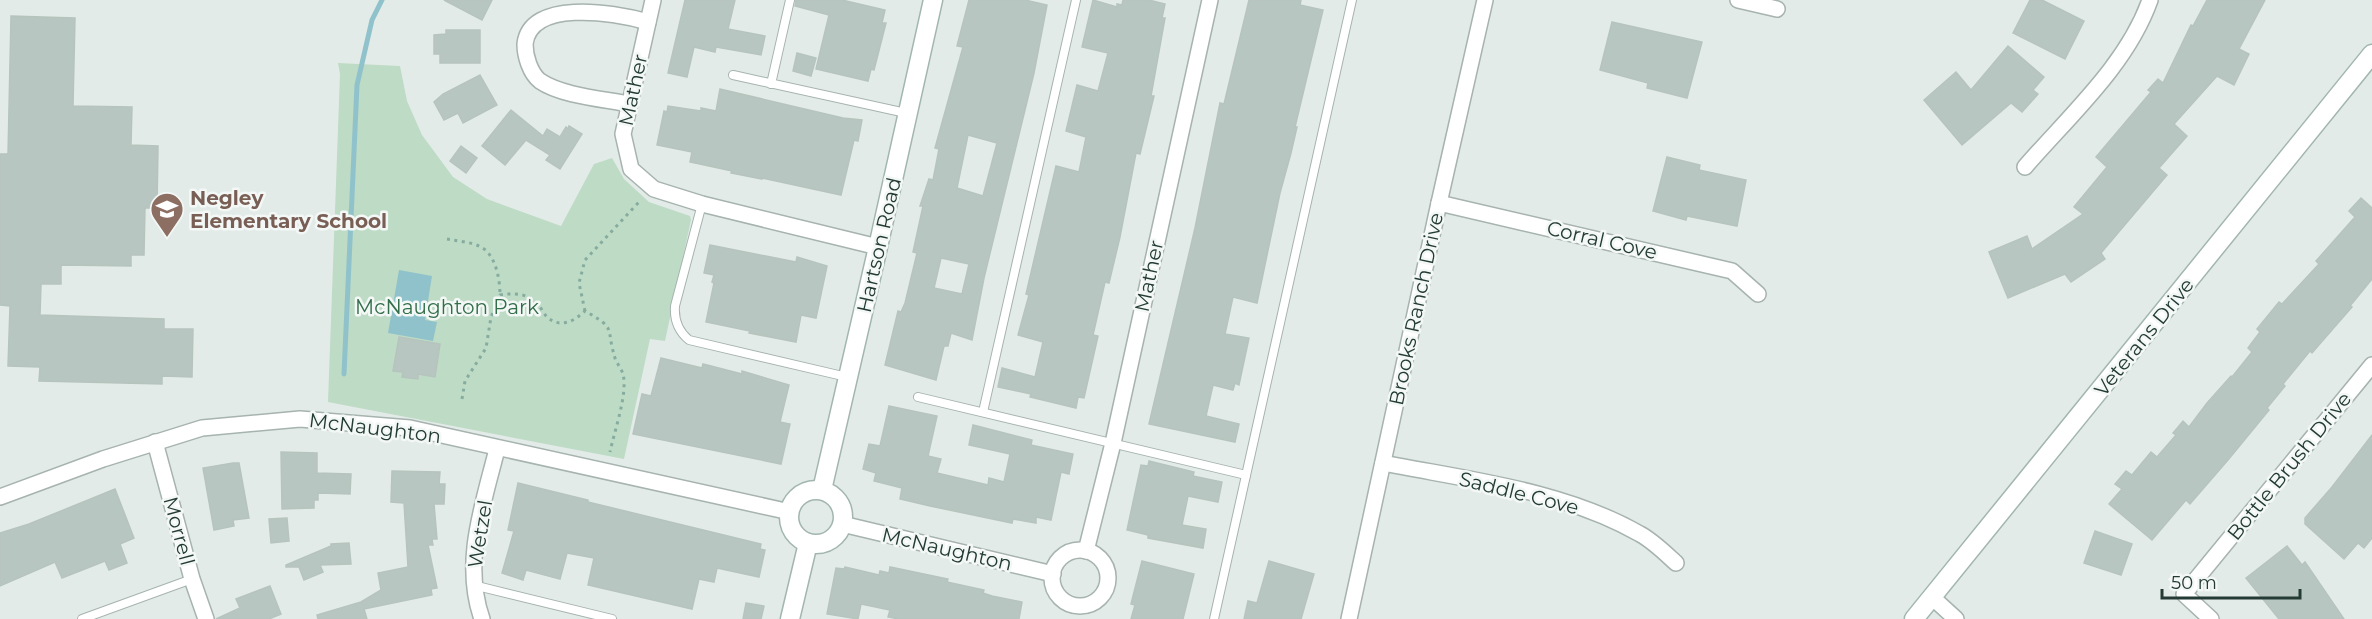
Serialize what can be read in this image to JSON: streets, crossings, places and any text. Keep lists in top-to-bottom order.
{
  "streets": {
    "street": [
      "Mather",
      "Corral Cove",
      "Hartson Road",
      "Brooks Ranch Drive",
      "Veterans Drive",
      "McNaughton",
      "Bottle Brush Drive",
      "Saddle Cove",
      "Morrell",
      "Wetzel"
    ]
  },
  "crossings": [
    ["Mather", "Hartson Road"],
    ["Mather", "McNaughton"],
    ["Corral Cove", "Brooks Ranch Drive"],
    ["Hartson Road", "McNaughton"],
    ["Brooks Ranch Drive", "Saddle Cove"],
    ["McNaughton", "Morrell"],
    ["McNaughton", "Wetzel"]
  ],
  "parks": ["McNaughton Park"],
  "places": {
    "school or university": ["Negley Elementary School"]
  },
  "scale_bar": "50 m"
}
